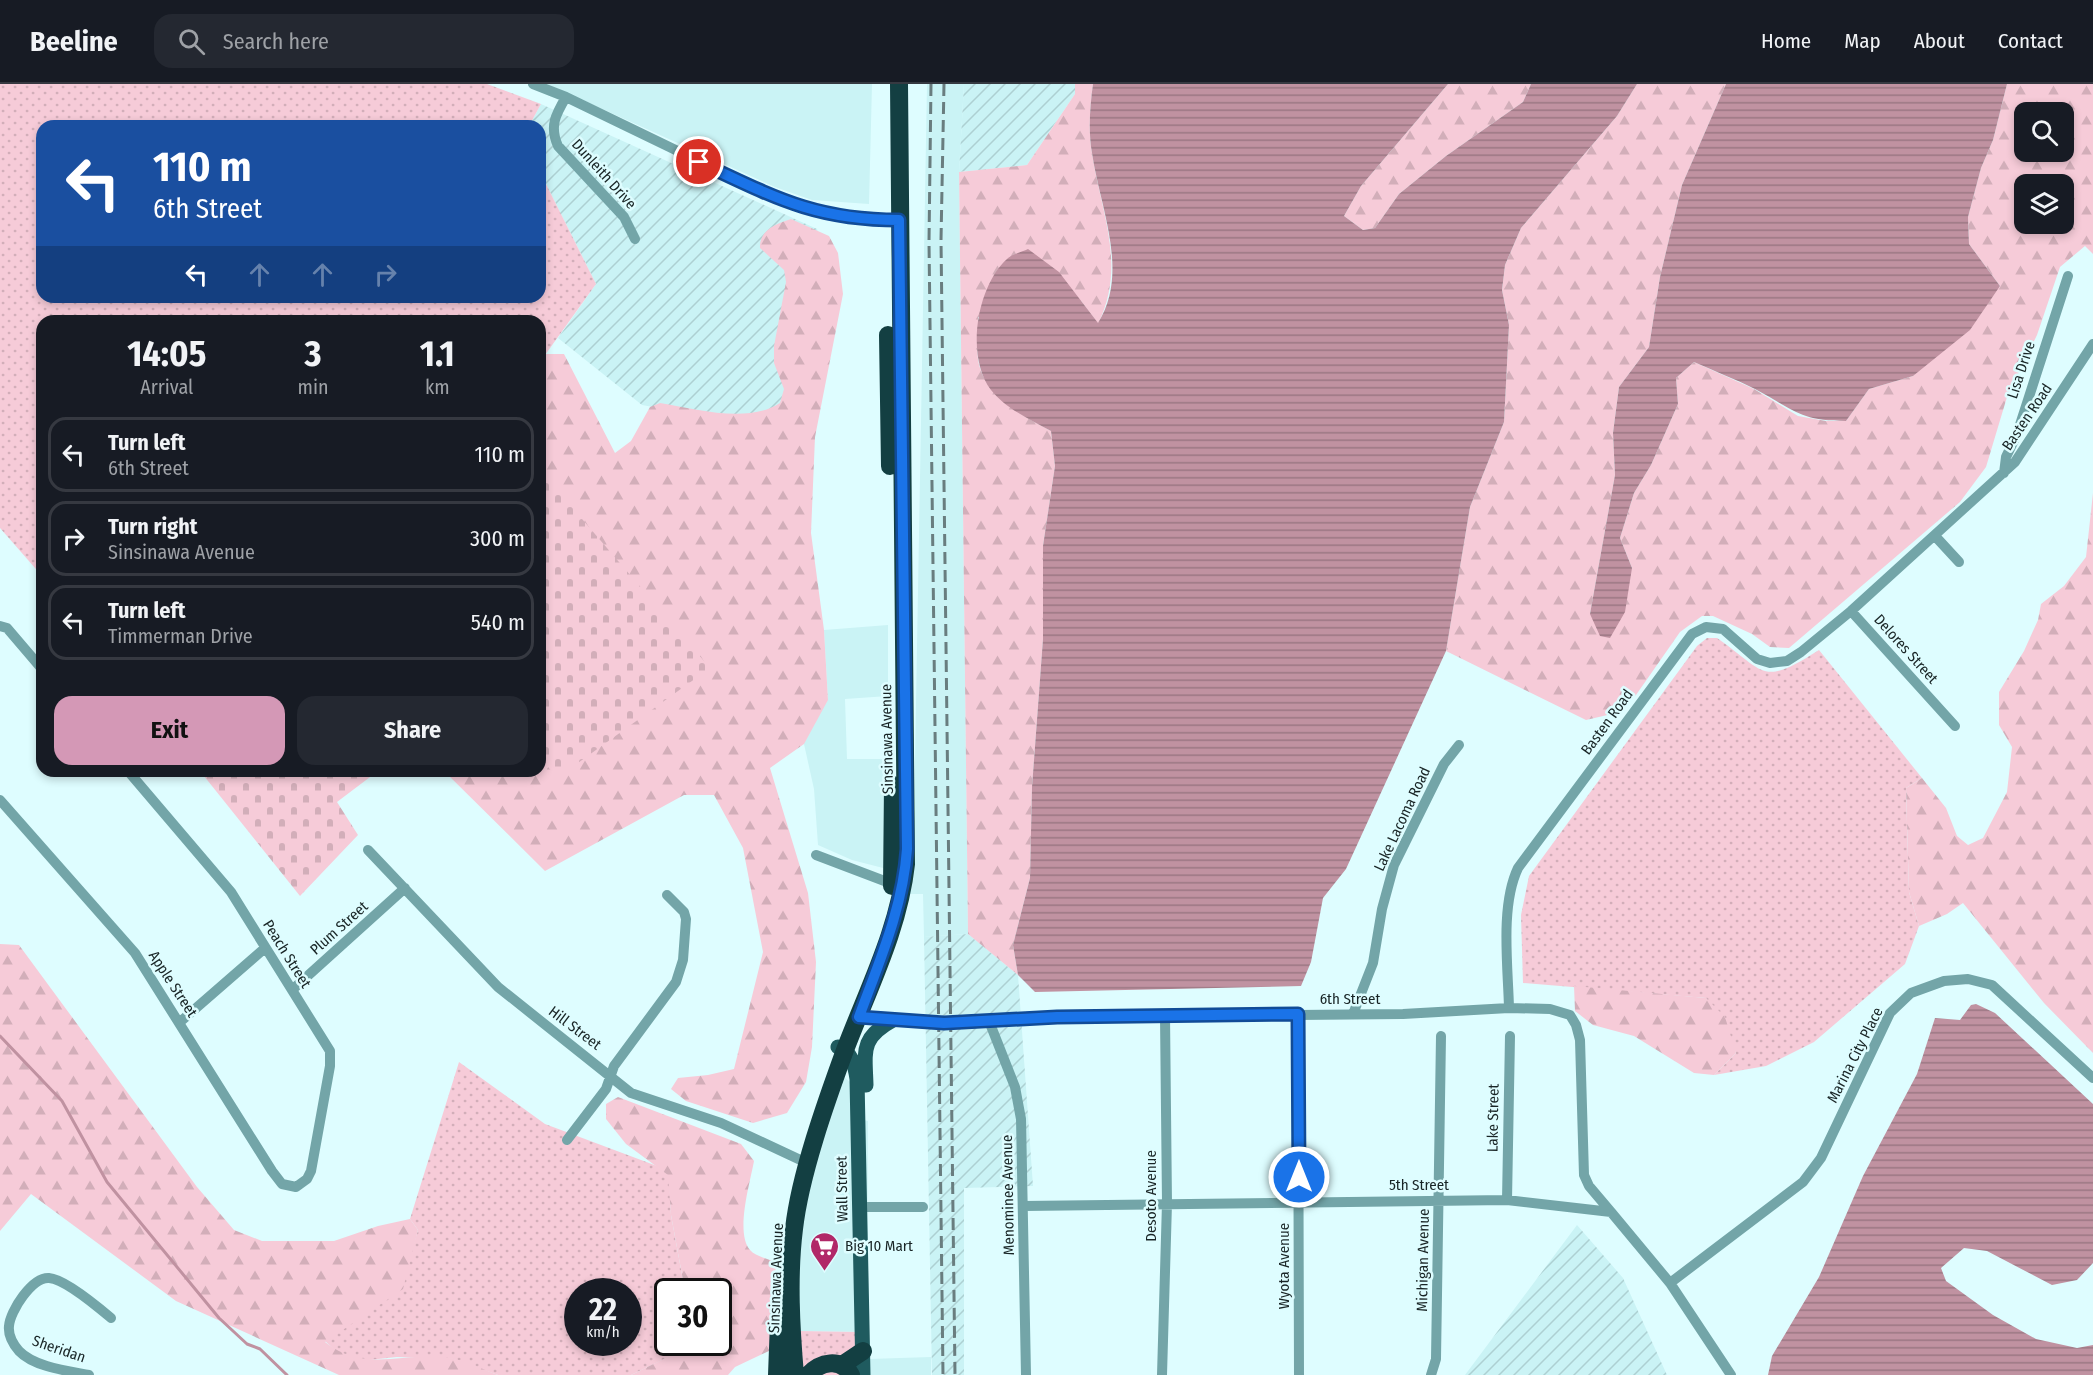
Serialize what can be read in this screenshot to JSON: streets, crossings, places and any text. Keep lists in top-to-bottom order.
{
  "streets": {
    "highway": ["Sinsinawa Avenue"],
    "main road": ["Wall Street"],
    "street": [
      "Dunleith Drive",
      "Lisa Drive",
      "Basten Road",
      "Delores Street",
      "Lake Lacoma Road",
      "Plum Street",
      "Peach Street",
      "Apple Street",
      "6th Street",
      "Hill Street",
      "Marina City Place",
      "Lake Street",
      "5th Street",
      "Menominee Avenue",
      "Desoto Avenue",
      "Michigan Avenue",
      "Wyota Avenue",
      "Sheridan"
    ]
  },
  "crossings": [
    ["Lisa Drive", "Basten Road"],
    ["Basten Road", "Delores Street"],
    ["Basten Road", "6th Street"],
    ["Sinsinawa Avenue", "6th Street"],
    ["Sinsinawa Avenue", "Hill Street"],
    ["Sinsinawa Avenue", "Wall Street"],
    ["Lake Lacoma Road", "6th Street"],
    ["Plum Street", "Peach Street"],
    ["Plum Street", "Hill Street"],
    ["Peach Street", "Apple Street"],
    ["6th Street", "5th Street"],
    ["6th Street", "Menominee Avenue"],
    ["6th Street", "Desoto Avenue"],
    ["6th Street", "Wyota Avenue"],
    ["Lake Street", "5th Street"],
    ["5th Street", "Menominee Avenue"],
    ["5th Street", "Desoto Avenue"],
    ["5th Street", "Michigan Avenue"],
    ["5th Street", "Wyota Avenue"]
  ],
  "places": {
    "supermarket": ["Big 10 Mart"]
  },
  "page": {
    "header": "Beeline",
    "search": "Search here",
    "nav": [
      "Home",
      "Map",
      "About",
      "Contact"
    ],
    "turn": ["110 m", "6th Street"],
    "eta": [
      "14:05",
      "Arrival",
      "3",
      "min",
      "1.1",
      "km"
    ],
    "list": [
      {
        "name": "Turn left",
        "note": "6th Street",
        "value": "110 m"
      },
      {
        "name": "Turn right",
        "note": "Sinsinawa Avenue",
        "value": "300 m"
      },
      {
        "name": "Turn left",
        "note": "Timmerman Drive",
        "value": "540 m"
      }
    ],
    "buttons": ["Exit", "Share"],
    "speed": "22 km/h",
    "limit": "30"
  }
}
